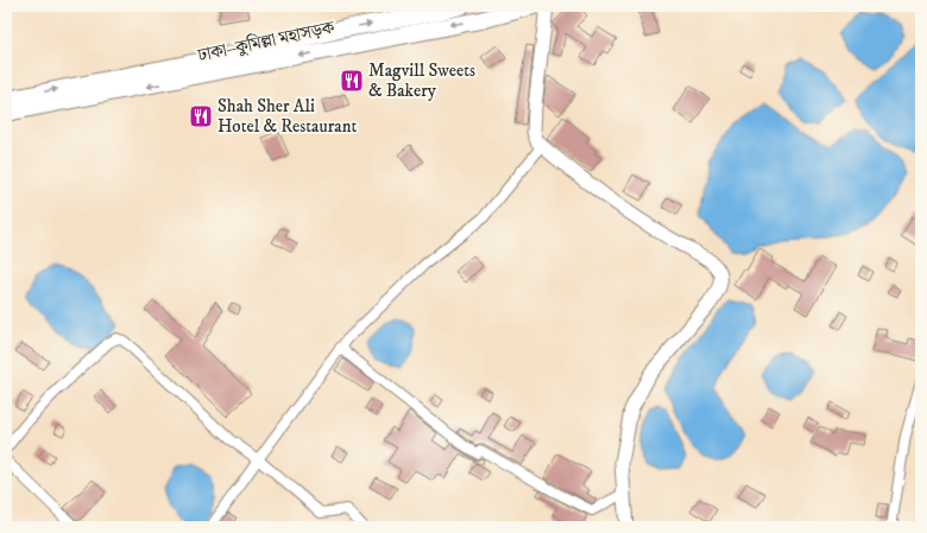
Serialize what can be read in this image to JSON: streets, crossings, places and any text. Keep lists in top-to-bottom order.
{
  "streets": {
    "highway": ["ঢাকা–কুমিল্লা মহাসড়ক"]
  },
  "places": {
    "restaurant": ["Magvill Sweets & Bakery", "Shah Sher Ali Hotel & Restaurant"]
  }
}
